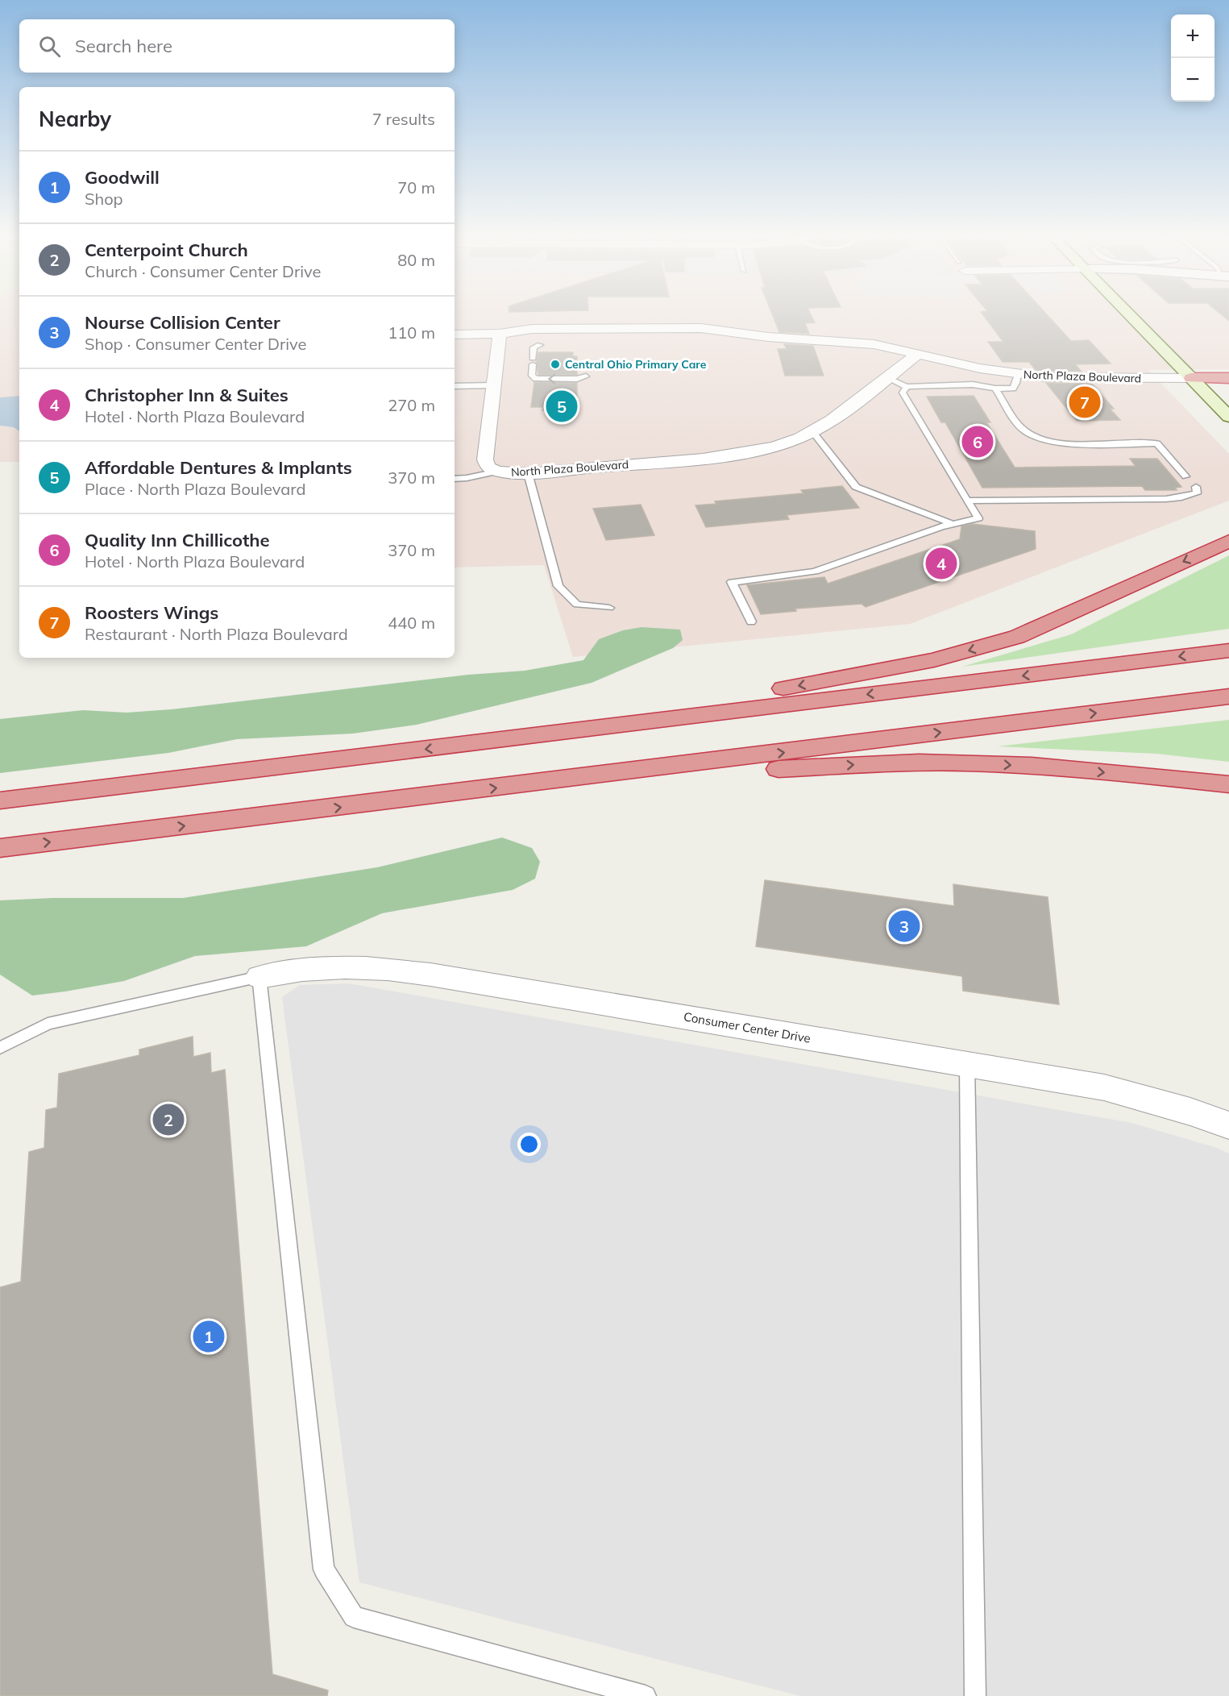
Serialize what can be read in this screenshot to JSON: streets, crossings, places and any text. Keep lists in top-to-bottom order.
{
  "streets": {
    "street": ["North Plaza Boulevard", "Consumer Center Drive"]
  },
  "places": ["Central Ohio Primary Care"],
  "page": {
    "map_buttons": ["+", "−"],
    "search": "Search here",
    "heading": ["Nearby", "7 results"],
    "list": [
      {
        "mark": "1",
        "name": "Goodwill",
        "note": "Shop",
        "value": "70 m"
      },
      {
        "mark": "2",
        "name": "Centerpoint Church",
        "note": "Church · Consumer Center Drive",
        "value": "80 m"
      },
      {
        "mark": "3",
        "name": "Nourse Collision Center",
        "note": "Shop · Consumer Center Drive",
        "value": "110 m"
      },
      {
        "mark": "4",
        "name": "Christopher Inn & Suites",
        "note": "Hotel · North Plaza Boulevard",
        "value": "270 m"
      },
      {
        "mark": "5",
        "name": "Affordable Dentures & Implants",
        "note": "Place · North Plaza Boulevard",
        "value": "370 m"
      },
      {
        "mark": "6",
        "name": "Quality Inn Chillicothe",
        "note": "Hotel · North Plaza Boulevard",
        "value": "370 m"
      },
      {
        "mark": "7",
        "name": "Roosters Wings",
        "note": "Restaurant · North Plaza Boulevard",
        "value": "440 m"
      }
    ],
    "pins": [
      "7",
      "5",
      "6",
      "4",
      "3",
      "2",
      "1"
    ]
  }
}
